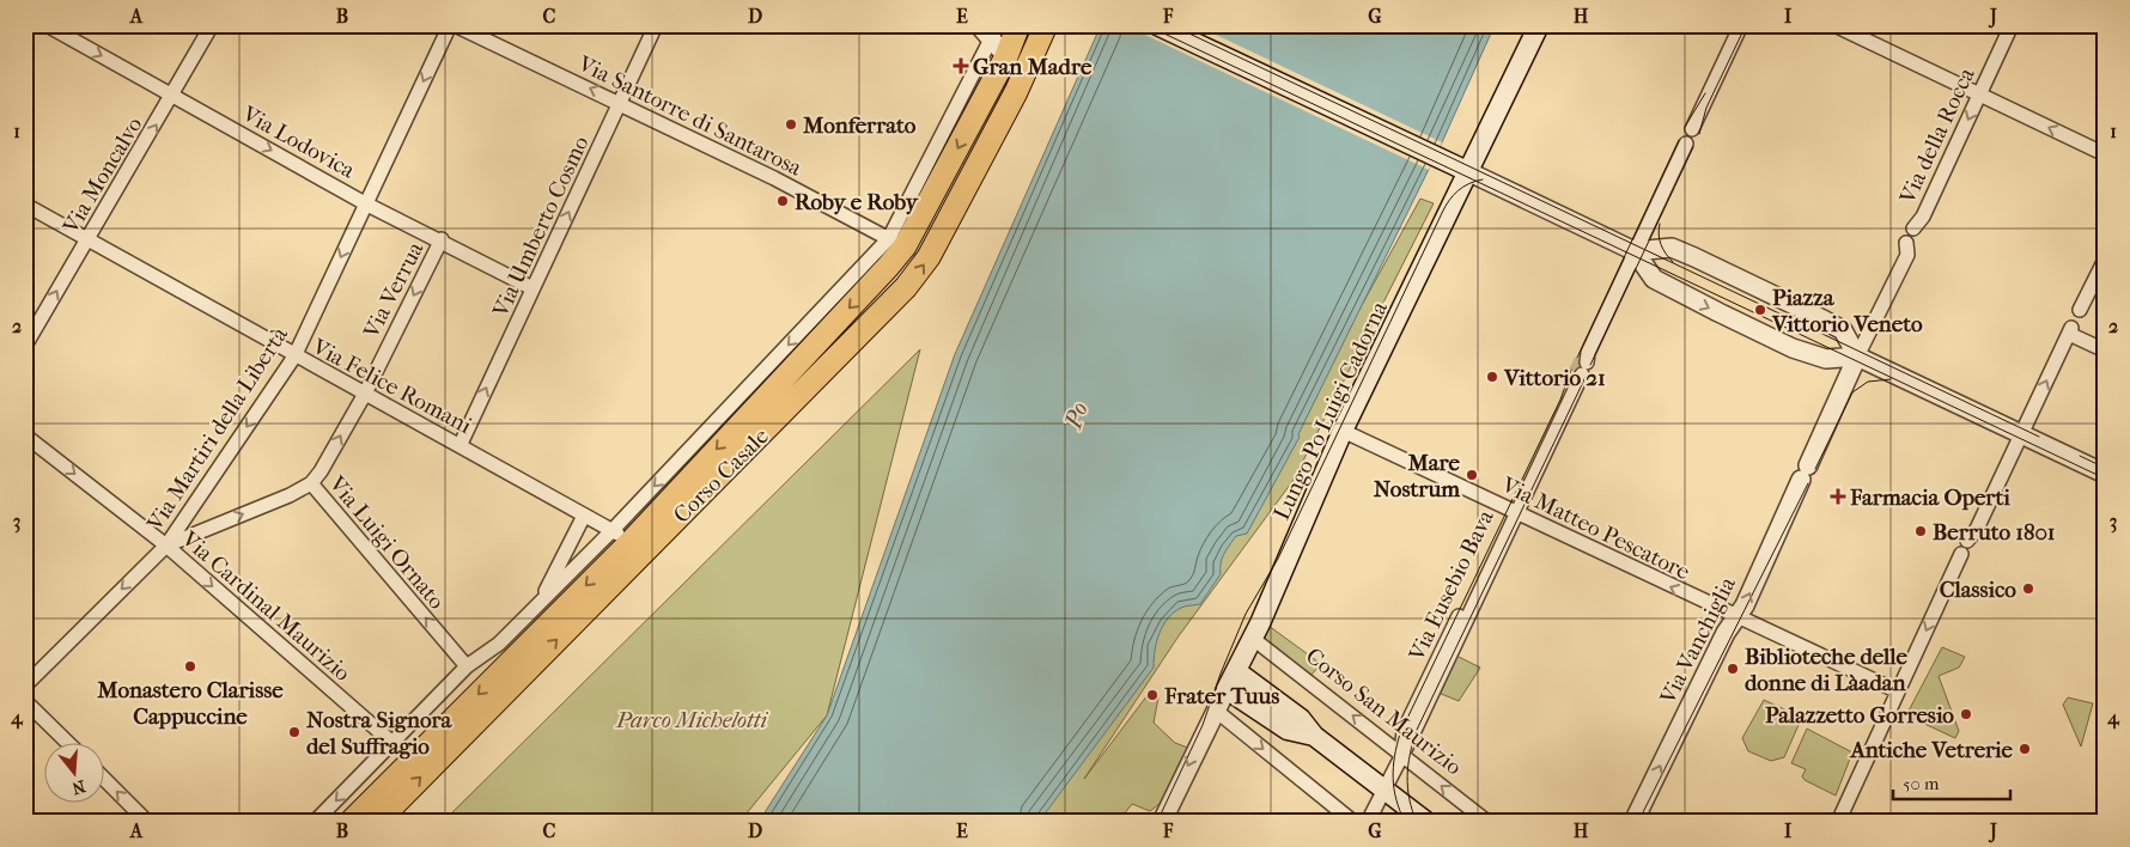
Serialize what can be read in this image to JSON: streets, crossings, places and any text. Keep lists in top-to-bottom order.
{
  "streets": {
    "main road": ["Lungo Po Luigi Cadorna", "Corso Casale"],
    "street": [
      "Via Santorre di Santarosa",
      "Via della Rocca",
      "Via Lodovica",
      "Via Moncalvo",
      "Via Umberto Cosmo",
      "Via Verrua",
      "Via Felice Romani",
      "Via Martiri della Libertà",
      "Via Matteo Pescatore",
      "Via Luigi Ornato",
      "Via Eusebio Bava",
      "Via Cardinal Maurizio",
      "Via Vanchiglia",
      "Corso San Maurizio"
    ]
  },
  "crossings": [
    ["Via Santorre di Santarosa", "Via Umberto Cosmo"],
    ["Via Santorre di Santarosa", "Corso Casale"],
    ["Via Lodovica", "Via Moncalvo"],
    ["Via Lodovica", "Via Umberto Cosmo"],
    ["Via Lodovica", "Via Verrua"],
    ["Via Lodovica", "Via Martiri della Libertà"],
    ["Via Moncalvo", "Via Felice Romani"],
    ["Via Umberto Cosmo", "Via Felice Romani"],
    ["Via Verrua", "Via Felice Romani"],
    ["Via Verrua", "Via Luigi Ornato"],
    ["Via Felice Romani", "Via Martiri della Libertà"],
    ["Via Felice Romani", "Corso Casale"],
    ["Lungo Po Luigi Cadorna", "Via Matteo Pescatore"],
    ["Lungo Po Luigi Cadorna", "Corso San Maurizio"],
    ["Via Martiri della Libertà", "Via Luigi Ornato"],
    ["Via Martiri della Libertà", "Via Cardinal Maurizio"],
    ["Corso Casale", "Via Luigi Ornato"],
    ["Corso Casale", "Via Cardinal Maurizio"],
    ["Via Matteo Pescatore", "Via Eusebio Bava"],
    ["Via Matteo Pescatore", "Via Vanchiglia"],
    ["Via Luigi Ornato", "Via Cardinal Maurizio"],
    ["Via Eusebio Bava", "Corso San Maurizio"]
  ],
  "one_way": [
    "Via Santorre di Santarosa",
    "Via della Rocca",
    "Via Lodovica",
    "Via Moncalvo",
    "Via Umberto Cosmo",
    "Via Martiri della Libertà",
    "Via Matteo Pescatore",
    "Via Cardinal Maurizio",
    "Via Vanchiglia"
  ],
  "water": ["Po"],
  "parks": ["Parco Michelotti"],
  "places": {
    "health": ["Gran Madre", "Farmacia Operti"],
    "other": [
      "Monferrato",
      "Roby e Roby",
      "Piazza Vittorio Veneto",
      "Vittorio 21",
      "Mare Nostrum",
      "Berruto 1801",
      "Classico",
      "Monastero Clarisse Cappuccine",
      "Biblioteche delle donne di Làadan",
      "Frater Tuus",
      "Palazzetto Gorresio",
      "Nostra Signora del Suffragio",
      "Antiche Vetrerie"
    ]
  },
  "scale_bar": "50 m",
  "north": "bottom",
  "grid": {
    "columns": [
      "A",
      "B",
      "C",
      "D",
      "E",
      "F",
      "G",
      "H",
      "I",
      "J"
    ],
    "rows": [
      "1",
      "2",
      "3",
      "4"
    ]
  }
}
